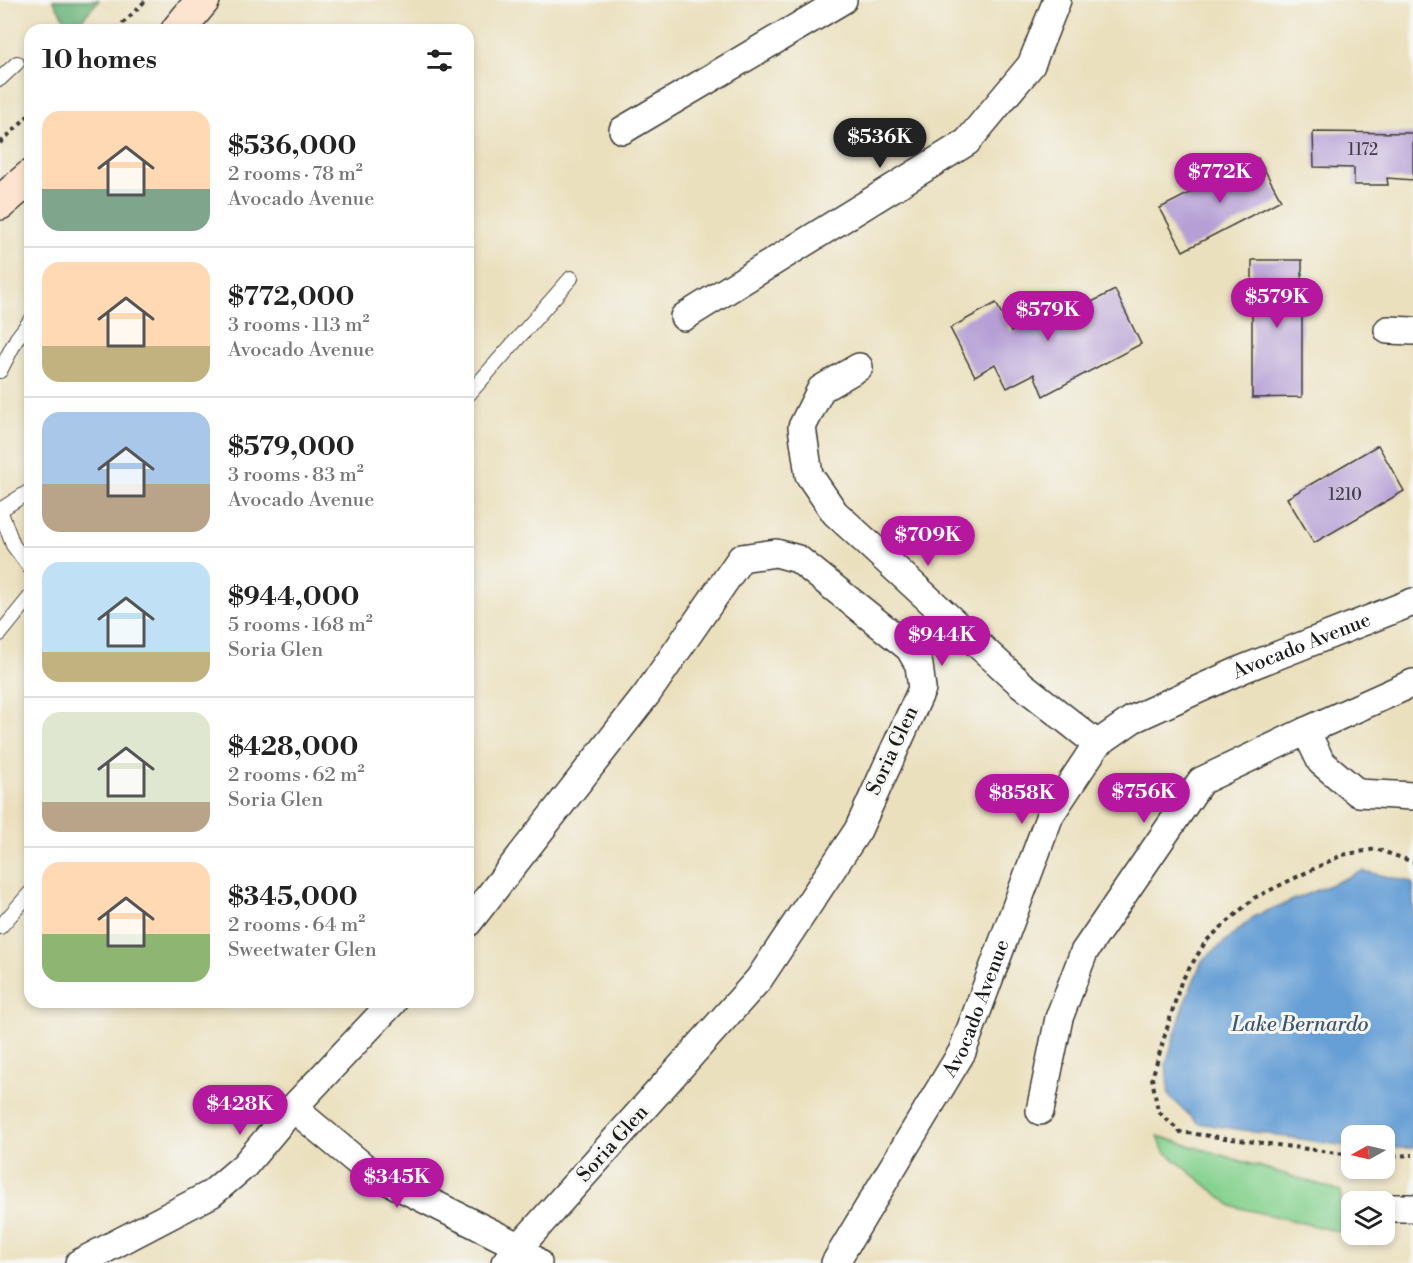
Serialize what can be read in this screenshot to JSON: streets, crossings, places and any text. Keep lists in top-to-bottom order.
{
  "streets": {
    "street": ["Avocado Avenue", "Soria Glen"]
  },
  "water": ["Lake Bernardo"],
  "house_numbers": ["1172", "1210"],
  "north": "left",
  "page": {
    "heading": "10 homes",
    "list": [
      {
        "name": "$536,000",
        "note": "2 rooms · 78 m² · Avocado Avenue"
      },
      {
        "name": "$772,000",
        "note": "3 rooms · 113 m² · Avocado Avenue"
      },
      {
        "name": "$579,000",
        "note": "3 rooms · 83 m² · Avocado Avenue"
      },
      {
        "name": "$944,000",
        "note": "5 rooms · 168 m² · Soria Glen"
      },
      {
        "name": "$428,000",
        "note": "2 rooms · 62 m² · Soria Glen"
      },
      {
        "name": "$345,000",
        "note": "2 rooms · 64 m² · Sweetwater Glen"
      }
    ],
    "price": [
      "$536K",
      "$772K",
      "$579K",
      "$579K",
      "$709K",
      "$944K",
      "$756K",
      "$858K",
      "$428K",
      "$345K"
    ]
  }
}
